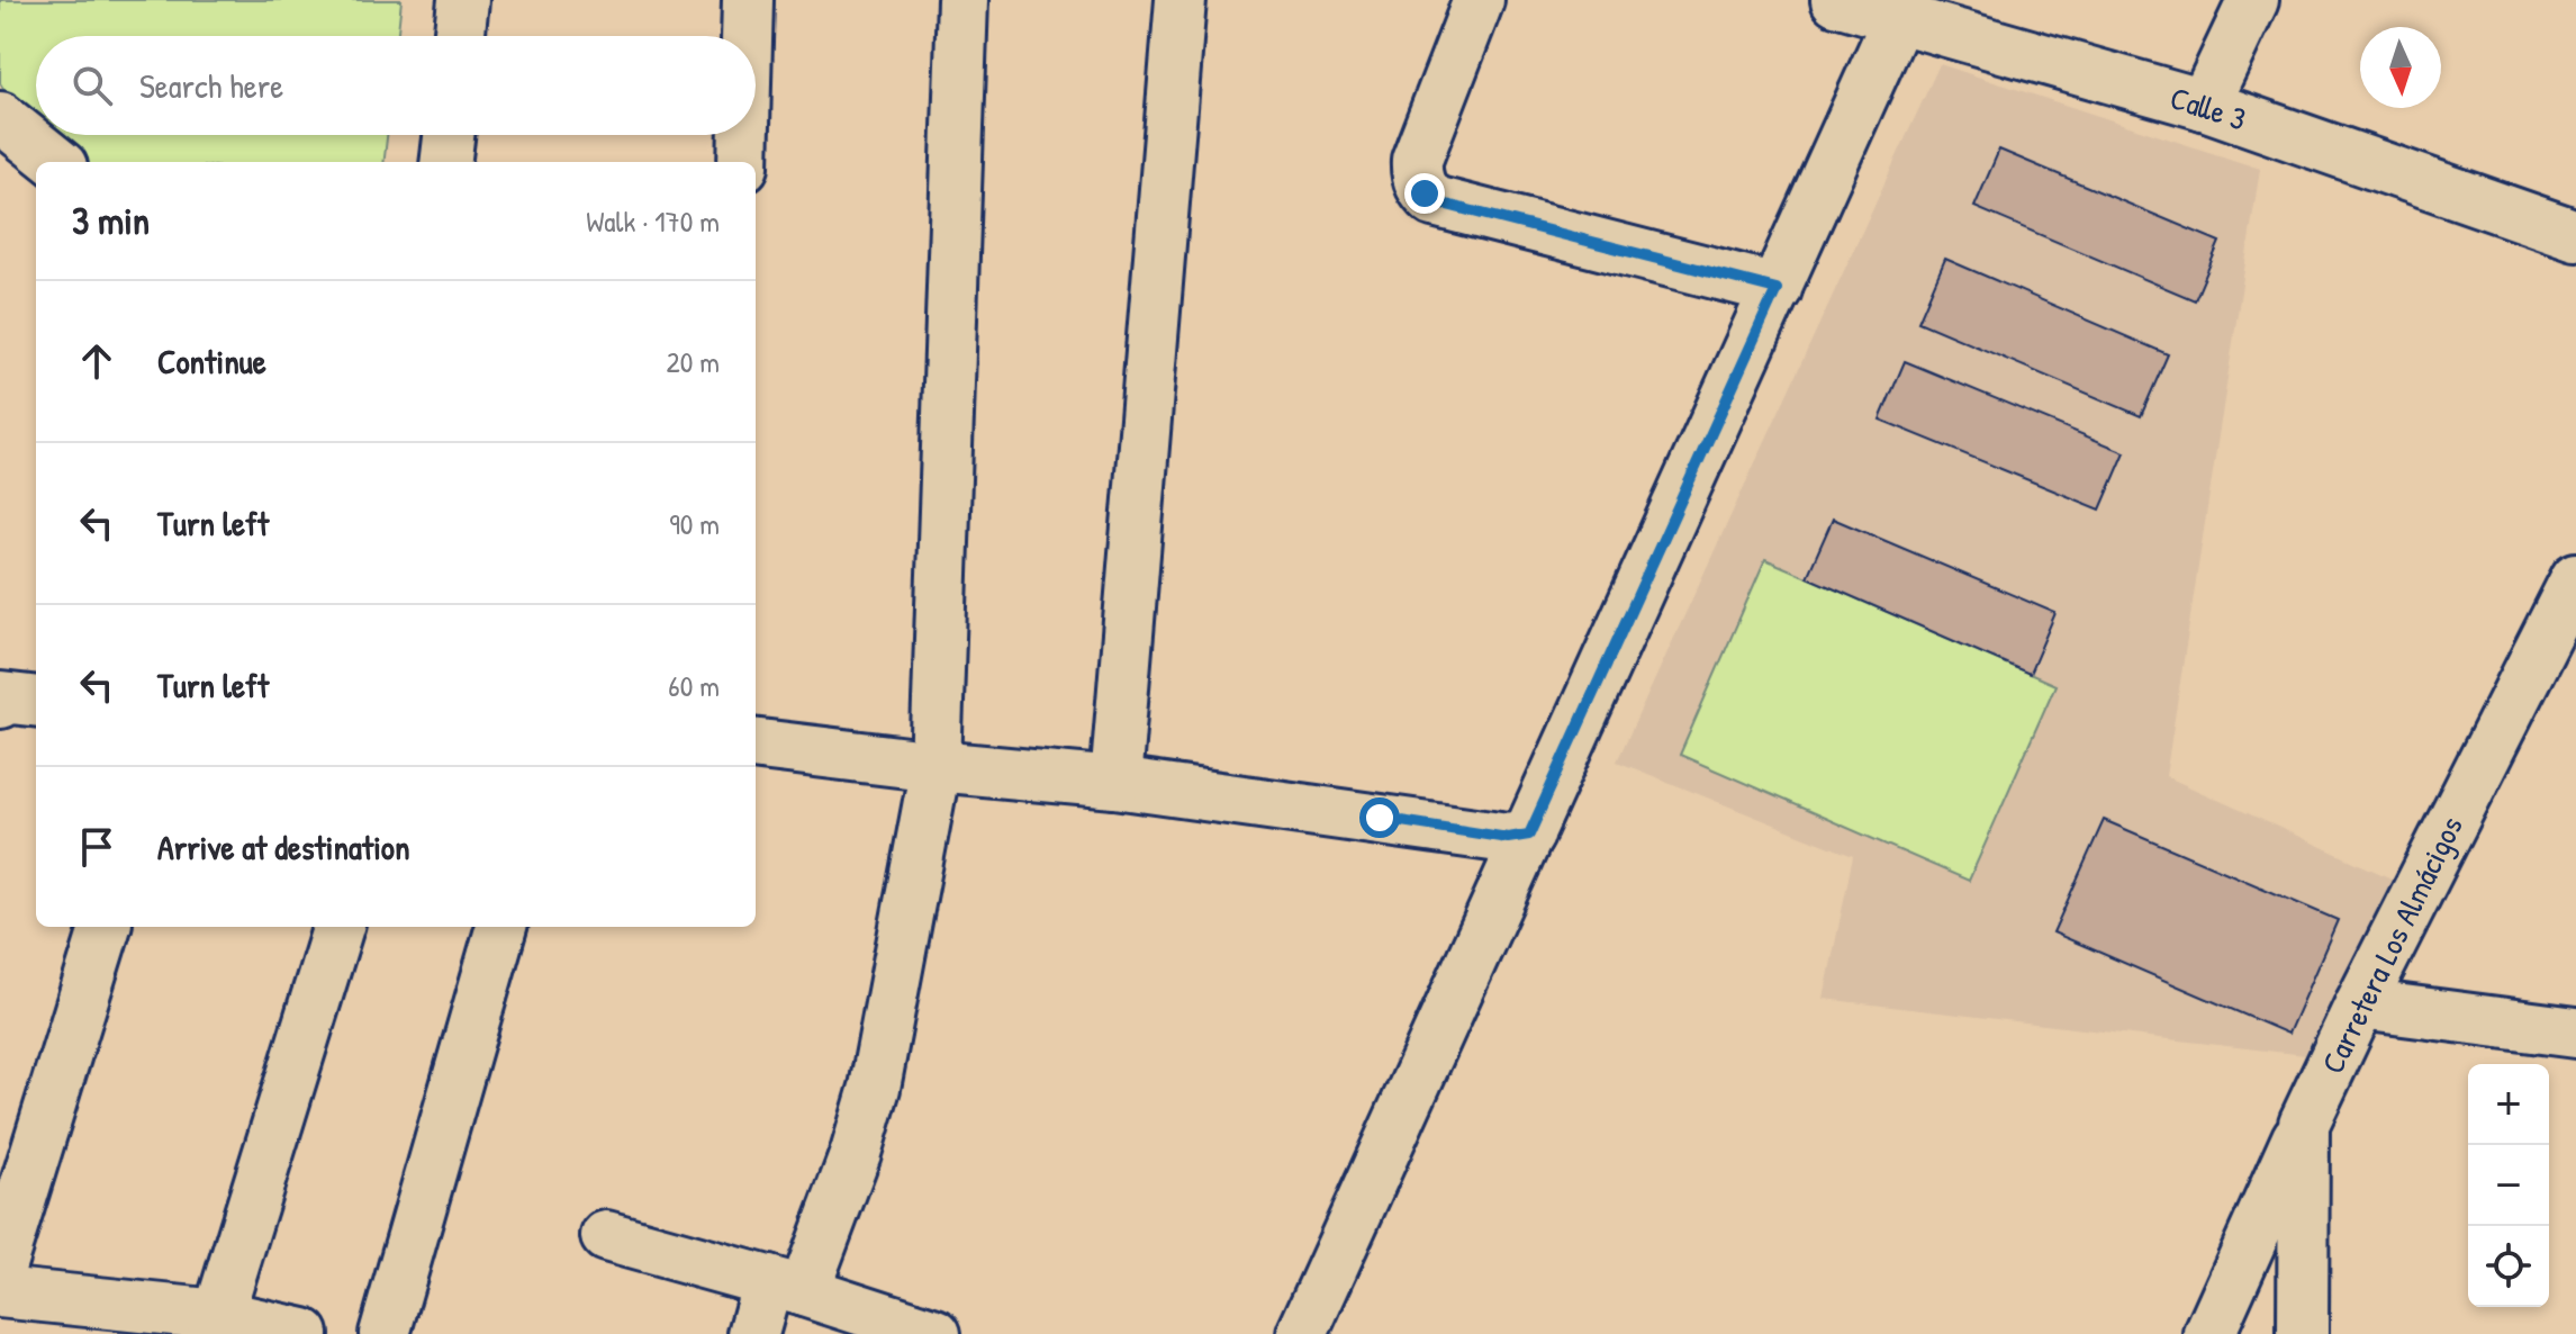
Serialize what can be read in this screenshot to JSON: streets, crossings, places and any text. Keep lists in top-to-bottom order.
{
  "streets": {
    "street": ["Calle 3", "Carretera Los Almácigos"]
  },
  "north": "bottom",
  "page": {
    "search": "Search here",
    "heading": ["3 min", "Walk · 170 m"],
    "list": [
      ["Continue", "20 m"],
      ["Turn left", "90 m"],
      ["Turn left", "60 m"],
      "Arrive at destination"
    ],
    "map_buttons": ["+", "−"]
  }
}
